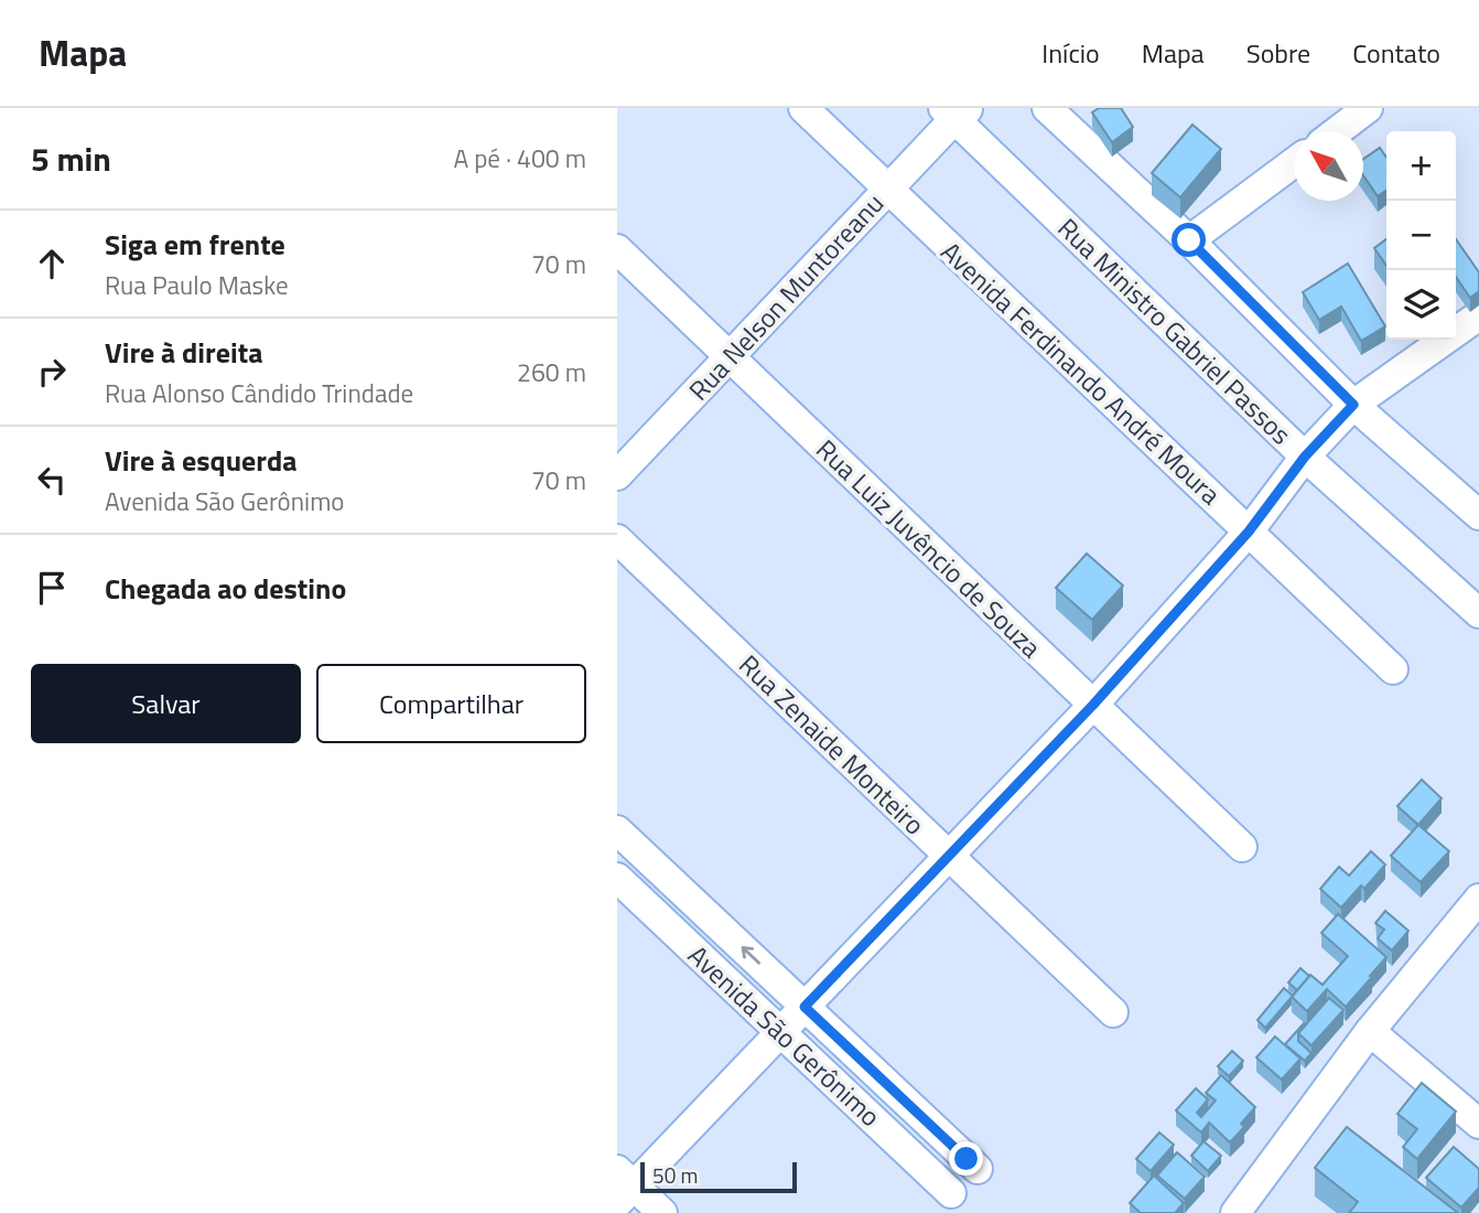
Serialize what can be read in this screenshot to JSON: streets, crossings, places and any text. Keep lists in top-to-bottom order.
{
  "streets": {
    "street": [
      "Rua Nelson Muntoreanu",
      "Rua Ministro Gabriel Passos",
      "Avenida Ferdinando André Moura",
      "Rua Luiz Juvêncio de Souza",
      "Rua Zenaide Monteiro",
      "Avenida São Gerônimo"
    ]
  },
  "crossings": [
    ["Rua Nelson Muntoreanu", "Rua Ministro Gabriel Passos"],
    ["Rua Nelson Muntoreanu", "Avenida Ferdinando André Moura"],
    ["Rua Nelson Muntoreanu", "Rua Luiz Juvêncio de Souza"]
  ],
  "scale_bar": "50 m",
  "north": "top left",
  "page": {
    "header": "Mapa",
    "nav": [
      "Início",
      "Mapa",
      "Sobre",
      "Contato"
    ],
    "heading": ["5 min", "A pé · 400 m"],
    "map_buttons": ["+", "−"],
    "list": [
      ["Siga em frente", "Rua Paulo Maske", "70 m"],
      ["Vire à direita", "Rua Alonso Cândido Trindade", "260 m"],
      ["Vire à esquerda", "Avenida São Gerônimo", "70 m"],
      "Chegada ao destino"
    ],
    "buttons": ["Salvar", "Compartilhar"],
    "scale": "50 m"
  }
}
